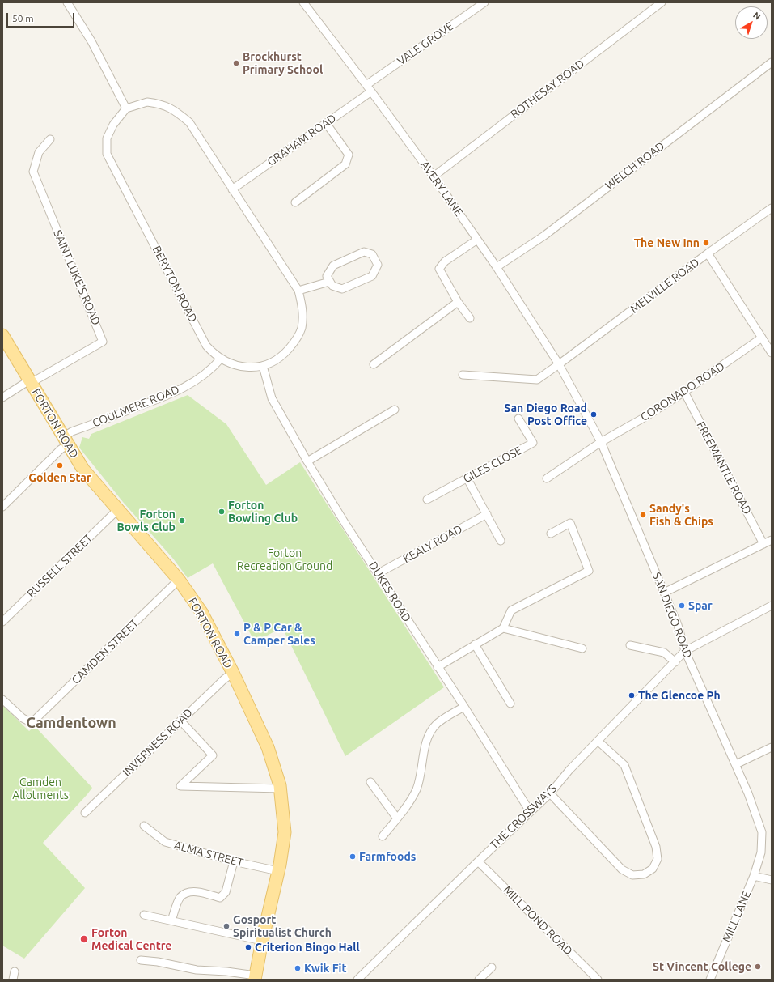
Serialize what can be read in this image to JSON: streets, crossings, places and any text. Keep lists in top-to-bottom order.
{
  "streets": {
    "main road": ["FORTON ROAD"],
    "street": [
      "VALE GROVE",
      "ROTHESAY ROAD",
      "GRAHAM ROAD",
      "WELCH ROAD",
      "AVERY LANE",
      "SAINT LUKE'S ROAD",
      "BERYTON ROAD",
      "MELVILLE ROAD",
      "CORONADO ROAD",
      "COULMERE ROAD",
      "GILES CLOSE",
      "FREEMANTLE ROAD",
      "KEALY ROAD",
      "RUSSELL STREET",
      "DUKES ROAD",
      "SAN DIEGO ROAD",
      "CAMDEN STREET",
      "INVERNESS ROAD",
      "THE CROSSWAYS",
      "ALMA STREET",
      "MILL LANE",
      "MILL POND ROAD"
    ]
  },
  "crossings": [
    ["VALE GROVE", "GRAHAM ROAD"],
    ["VALE GROVE", "AVERY LANE"],
    ["ROTHESAY ROAD", "AVERY LANE"],
    ["GRAHAM ROAD", "AVERY LANE"],
    ["GRAHAM ROAD", "BERYTON ROAD"],
    ["WELCH ROAD", "AVERY LANE"],
    ["AVERY LANE", "MELVILLE ROAD"],
    ["AVERY LANE", "SAN DIEGO ROAD"],
    ["SAINT LUKE'S ROAD", "FORTON ROAD"],
    ["BERYTON ROAD", "COULMERE ROAD"],
    ["BERYTON ROAD", "DUKES ROAD"],
    ["CORONADO ROAD", "FREEMANTLE ROAD"],
    ["CORONADO ROAD", "SAN DIEGO ROAD"],
    ["COULMERE ROAD", "FORTON ROAD"],
    ["FORTON ROAD", "RUSSELL STREET"],
    ["FORTON ROAD", "CAMDEN STREET"],
    ["FORTON ROAD", "INVERNESS ROAD"],
    ["FORTON ROAD", "ALMA STREET"],
    ["KEALY ROAD", "DUKES ROAD"],
    ["DUKES ROAD", "THE CROSSWAYS"],
    ["SAN DIEGO ROAD", "THE CROSSWAYS"],
    ["SAN DIEGO ROAD", "MILL LANE"],
    ["THE CROSSWAYS", "MILL POND ROAD"]
  ],
  "districts": ["Camdentown"],
  "parks": ["Forton Recreation Ground", "Camden Allotments"],
  "places": [
    "Brockhurst Primary School",
    "The New Inn",
    "San Diego Road Post Office",
    "Golden Star",
    "Forton Bowling Club",
    "Sandy's Fish & Chips",
    "Forton Bowls Club",
    "Spar",
    "P & P Car & Camper Sales",
    "The Glencoe Ph",
    "Farmfoods",
    "Gosport Spiritualist Church",
    "Forton Medical Centre",
    "Criterion Bingo Hall",
    "St Vincent College",
    "Kwik Fit"
  ],
  "scale_bar": "50 m",
  "north": "top right"
}
